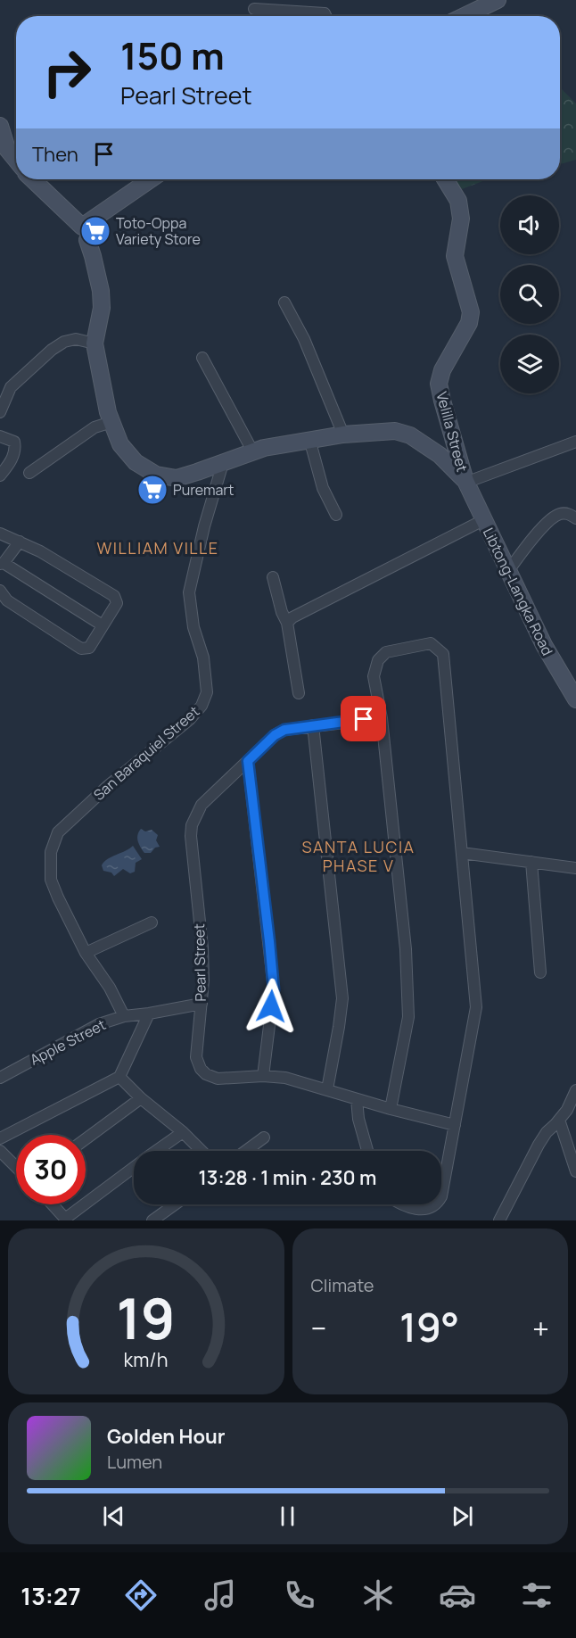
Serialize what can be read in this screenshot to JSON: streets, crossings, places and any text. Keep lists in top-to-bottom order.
{
  "streets": {
    "main road": ["Velilla Street", "Libtong-Langka Road"],
    "street": ["San Baraquiel Street", "Pearl Street", "Apple Street"]
  },
  "crossings": [
    ["Velilla Street", "Libtong-Langka Road"],
    ["San Baraquiel Street", "Apple Street"],
    ["Pearl Street", "Apple Street"]
  ],
  "districts": ["WILLIAM VILLE", "SANTA LUCIA PHASE V"],
  "places": {
    "supermarket": ["Toto-Oppa Variety Store", "Puremart"]
  },
  "page": {
    "turn": ["150 m", "Pearl Street"],
    "then": "Then",
    "limit": "30",
    "trip": "13:28 · 1 min · 230 m",
    "tile": "Climate",
    "heat": ["−", "19°", "+"],
    "song": ["Golden Hour", "Lumen"],
    "tabs": "13:27",
    "gauge": ["19", "km/h"]
  }
}
